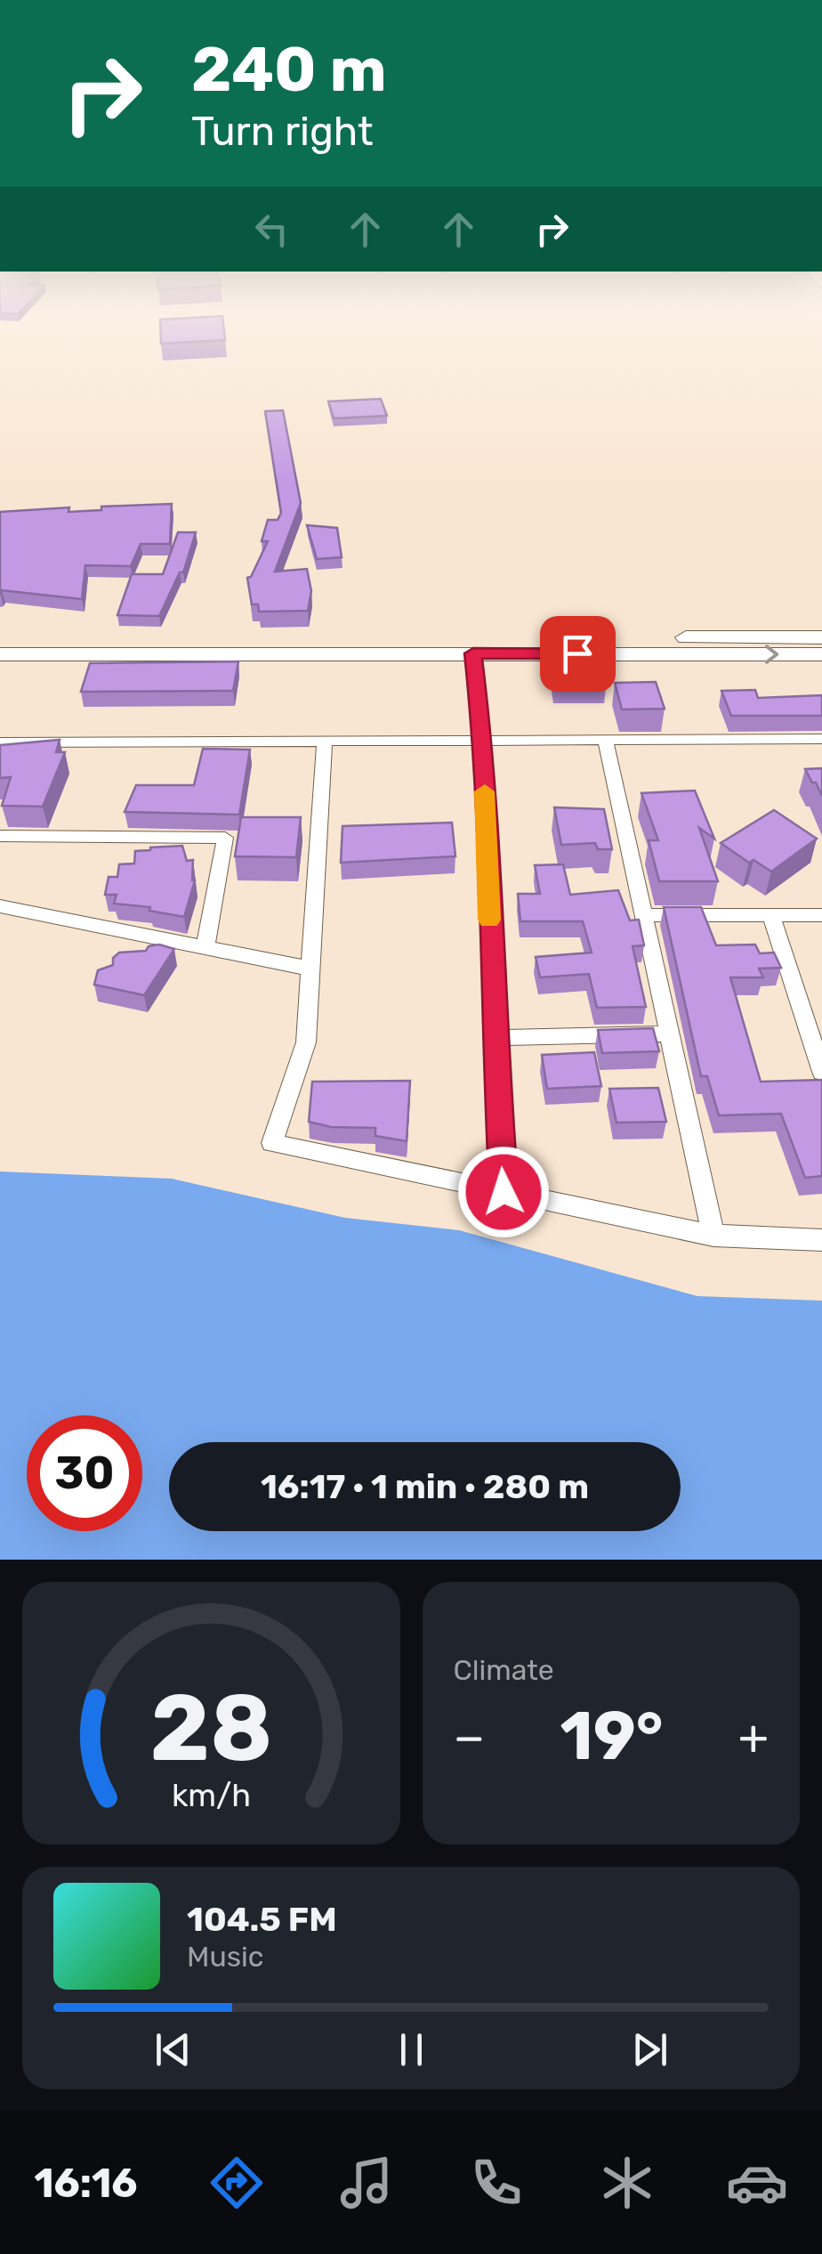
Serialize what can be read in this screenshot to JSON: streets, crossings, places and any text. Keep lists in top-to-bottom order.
{
  "page": {
    "turn": ["240 m", "Turn right"],
    "limit": "30",
    "trip": "16:17 · 1 min · 280 m",
    "tile": "Climate",
    "heat": ["−", "19°", "+"],
    "song": ["104.5 FM", "Music"],
    "tabs": "16:16",
    "gauge": ["28", "km/h"]
  }
}
